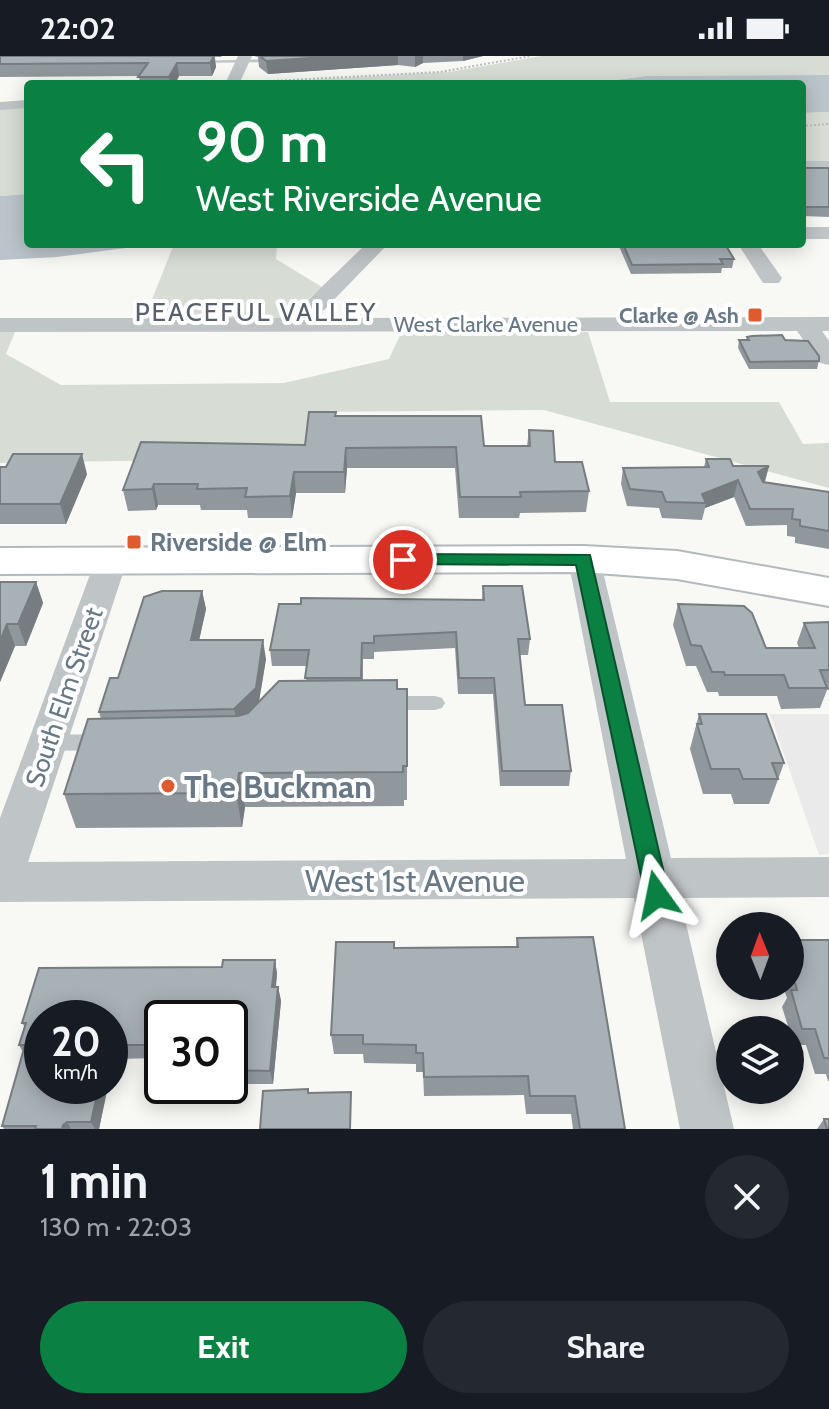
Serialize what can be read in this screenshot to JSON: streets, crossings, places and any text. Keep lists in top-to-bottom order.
{
  "streets": {
    "street": ["West Clarke Avenue", "South Elm Street", "West 1st Avenue"]
  },
  "crossings": [
    ["South Elm Street", "West 1st Avenue"]
  ],
  "districts": ["PEACEFUL VALLEY"],
  "places": {
    "transit": ["Clarke @ Ash", "Riverside @ Elm"],
    "other": ["The Buckman"]
  },
  "north": "top",
  "page": {
    "status": "22:02",
    "turn": ["90 m", "West Riverside Avenue"],
    "speed": "20 km/h",
    "limit": "30",
    "heading": ["1 min", "130 m · 22:03"],
    "buttons": ["Exit", "Share"]
  }
}
